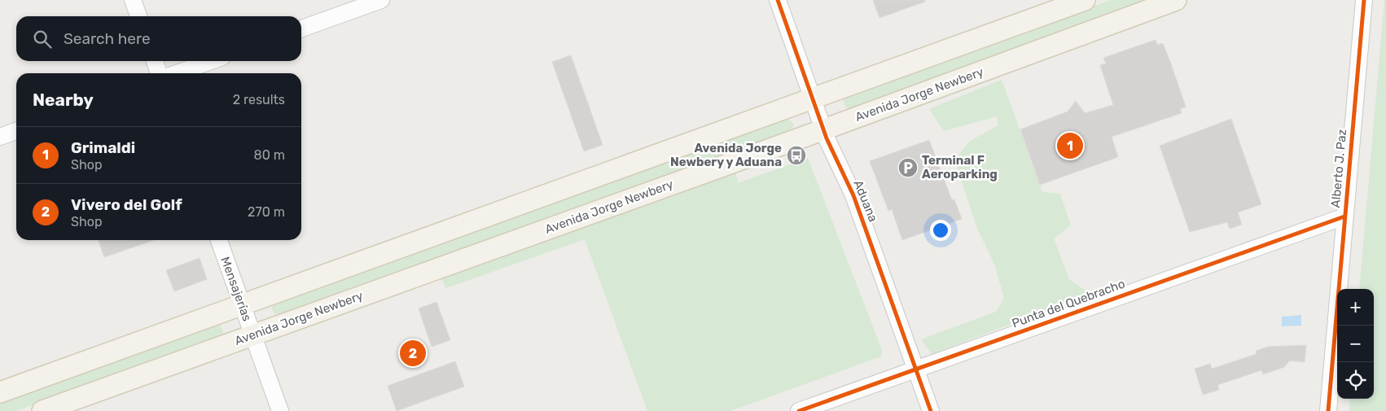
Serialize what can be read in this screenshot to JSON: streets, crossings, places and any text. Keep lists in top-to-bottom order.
{
  "streets": {
    "main road": ["Avenida Jorge Newbery"],
    "street": [
      "Alberto J. Paz",
      "Aduana",
      "Mensajerías",
      "Punta del Quebracho"
    ]
  },
  "crossings": [
    ["Avenida Jorge Newbery", "Aduana"],
    ["Avenida Jorge Newbery", "Mensajerías"],
    ["Alberto J. Paz", "Punta del Quebracho"],
    ["Aduana", "Punta del Quebracho"]
  ],
  "places": {
    "bus stop": ["Avenida Jorge Newbery y Aduana"],
    "parking": ["Terminal F Aeroparking"]
  },
  "page": {
    "search": "Search here",
    "heading": ["Nearby", "2 results"],
    "list": [
      {
        "mark": "1",
        "name": "Grimaldi",
        "note": "Shop",
        "value": "80 m"
      },
      {
        "mark": "2",
        "name": "Vivero del Golf",
        "note": "Shop",
        "value": "270 m"
      }
    ],
    "pins": ["1", "2"],
    "map_buttons": ["+", "−"]
  }
}
